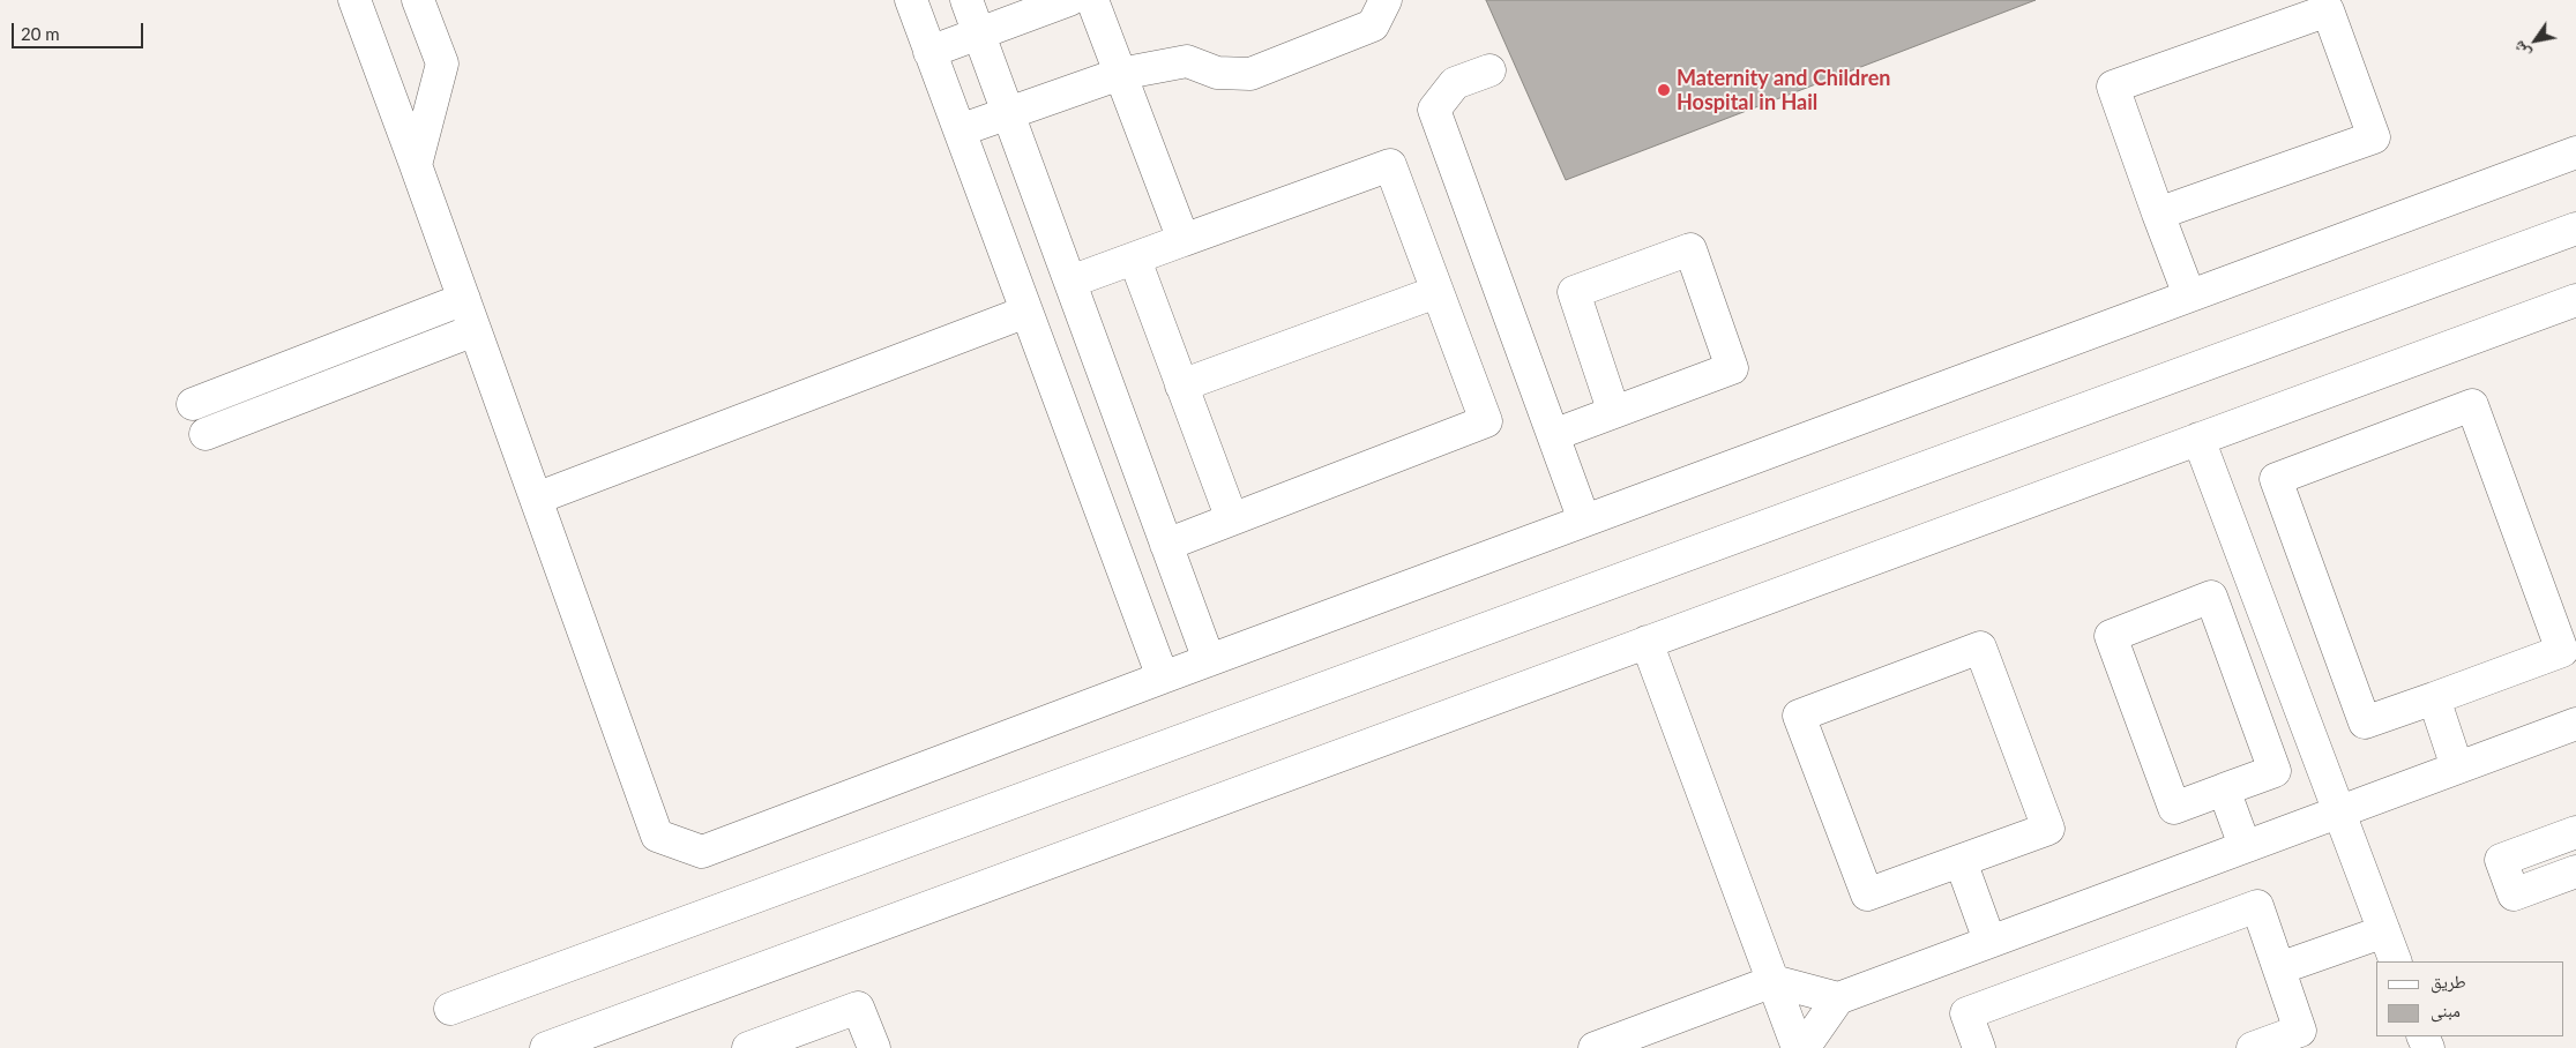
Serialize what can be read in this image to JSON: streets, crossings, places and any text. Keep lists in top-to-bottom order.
{
  "places": ["Maternity and Children Hospital in Hail"],
  "legend": ["طريق", "مبنى"],
  "scale_bar": "20 m",
  "north": "bottom left"
}
